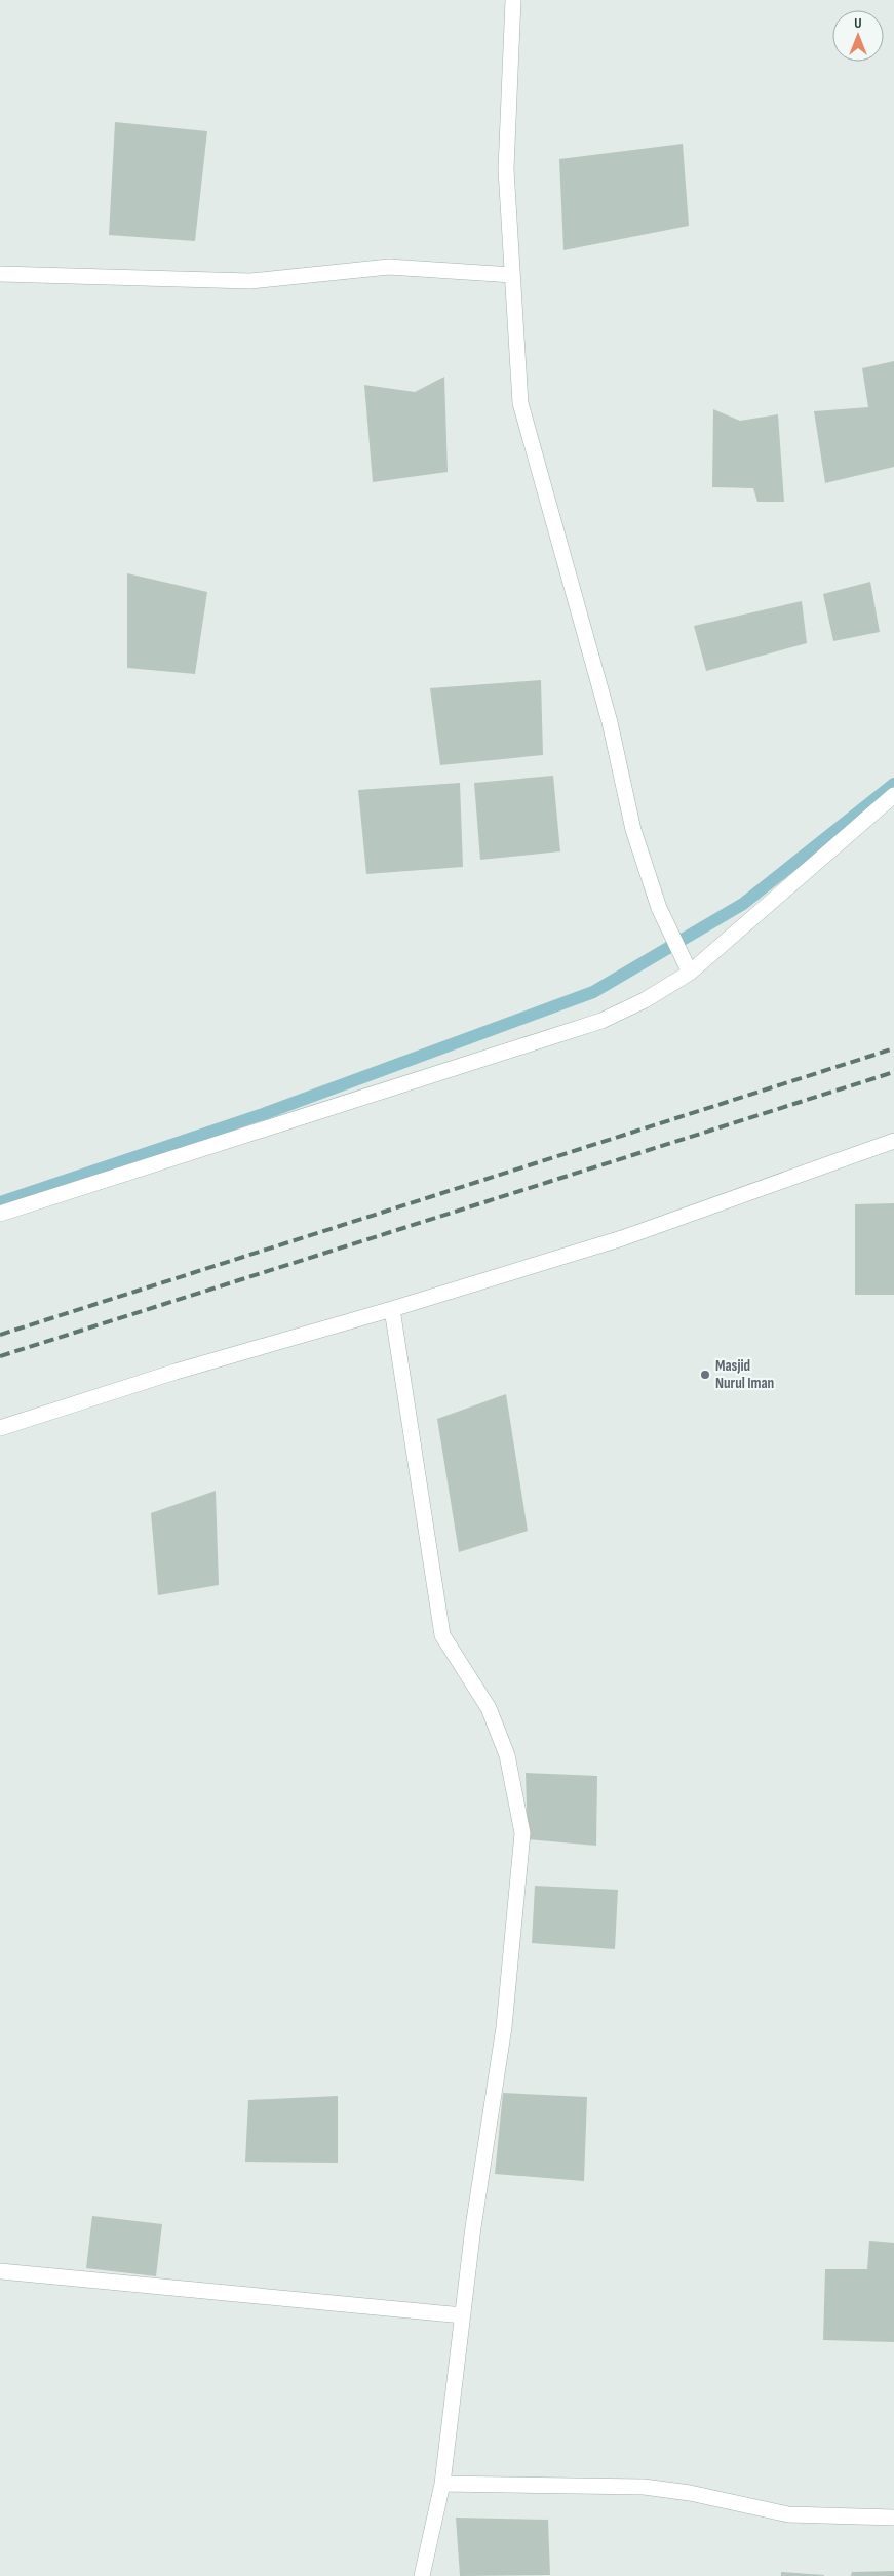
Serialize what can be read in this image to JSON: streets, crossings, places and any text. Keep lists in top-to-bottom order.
{
  "places": ["Masjid Nurul Iman"],
  "north": "top"
}
